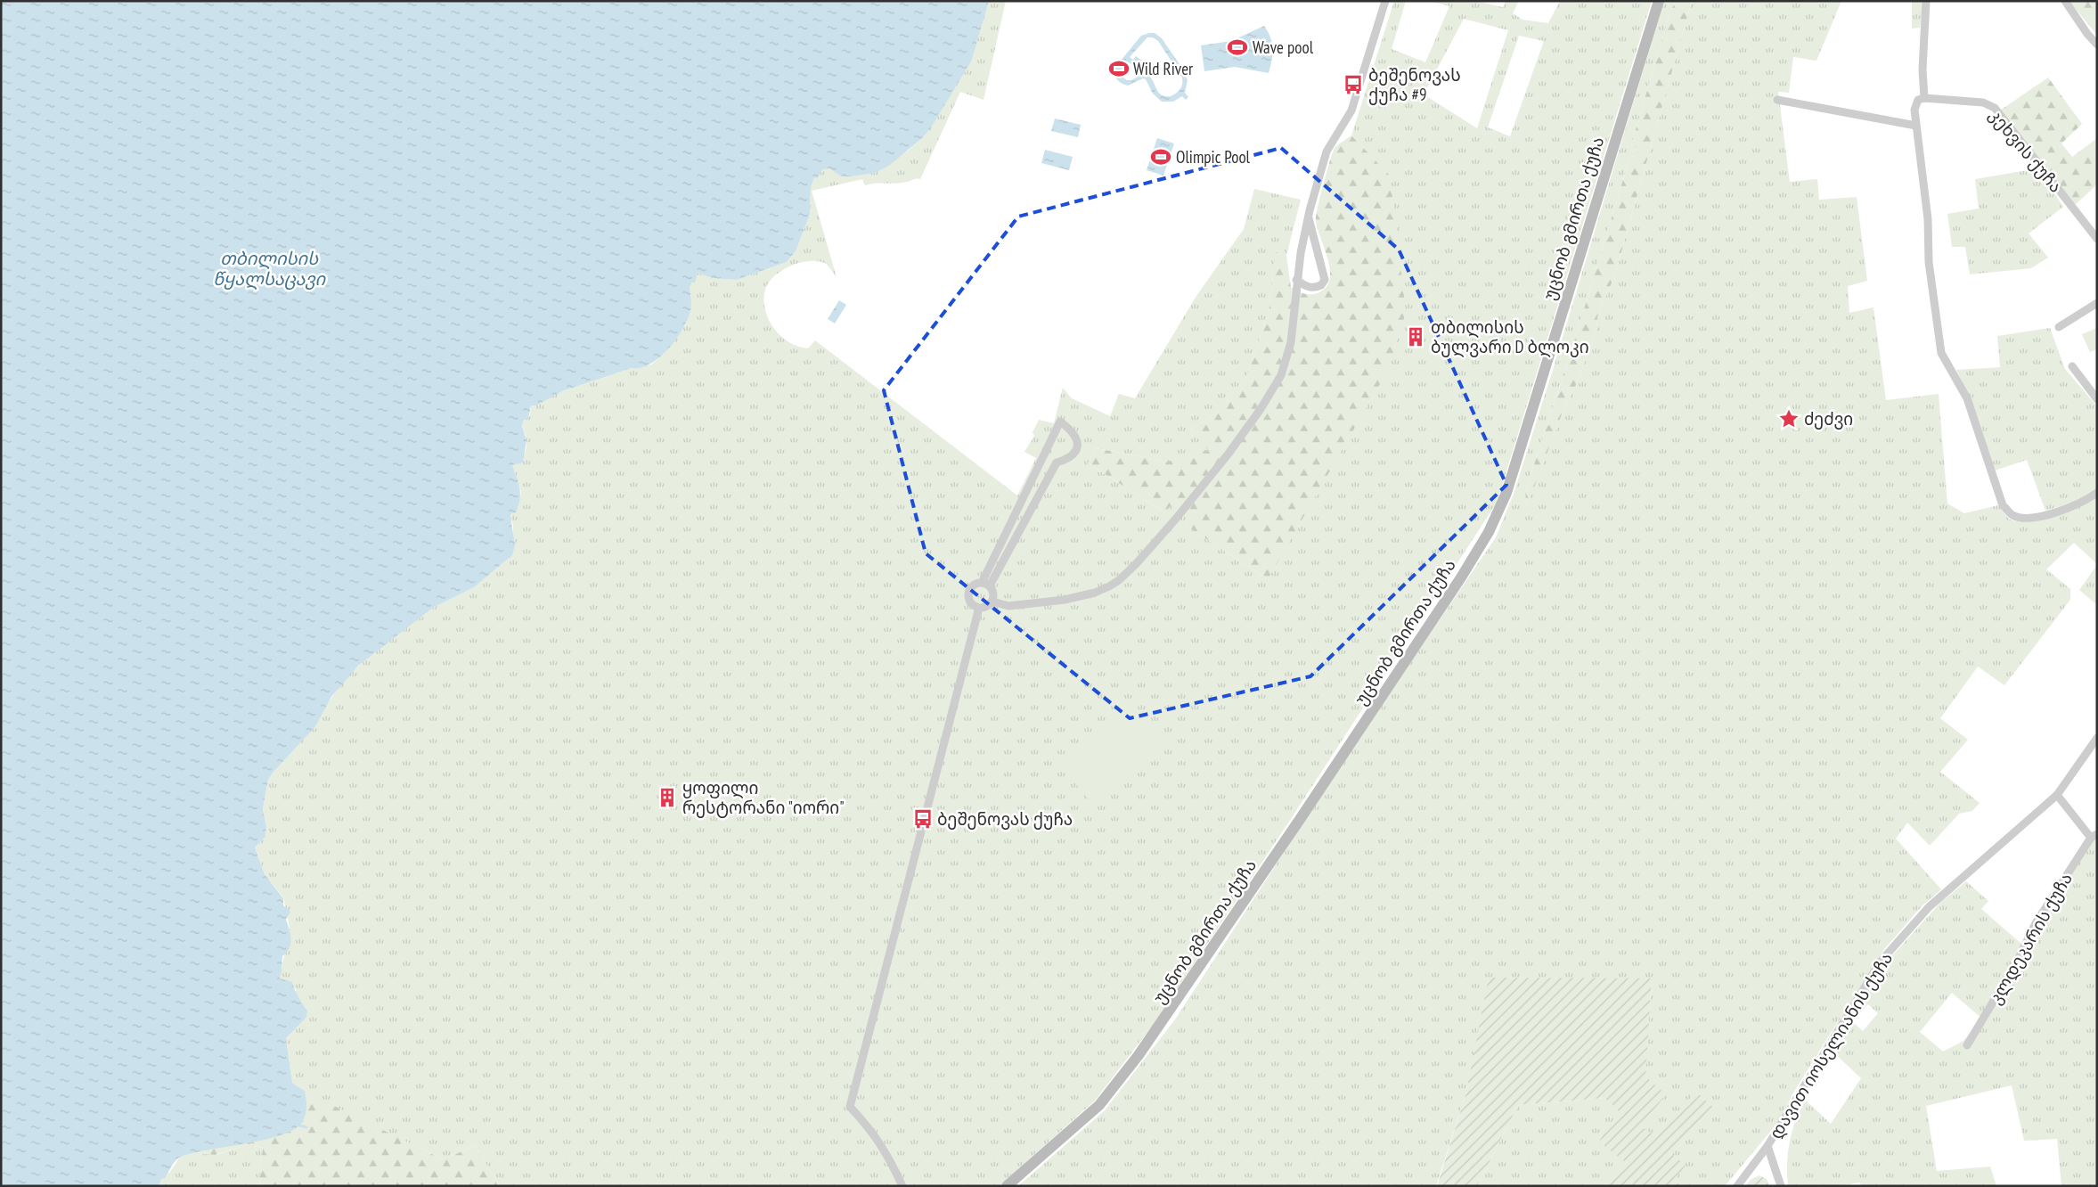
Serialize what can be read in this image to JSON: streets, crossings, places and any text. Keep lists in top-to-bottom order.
{
  "streets": {
    "main road": ["უცნობ გმირთა ქუჩა"],
    "street": ["კეხვის ქუჩა", "კლდეკარის ქუჩა", "დავით იოსელიანის ქუჩა"]
  },
  "water": ["თბილისის წყალსაცავი"],
  "places": {
    "sports": ["Wave pool", "Wild River", "Olimpic Pool"],
    "bus stop": ["ბეშენოვას ქუჩა #9", "ბეშენოვას ქუჩა"],
    "building": ["თბილისის ბულვარი D ბლოკი", "ყოფილი რესტორანი \"იორი\""],
    "place": ["ძეძვი"]
  }
}
